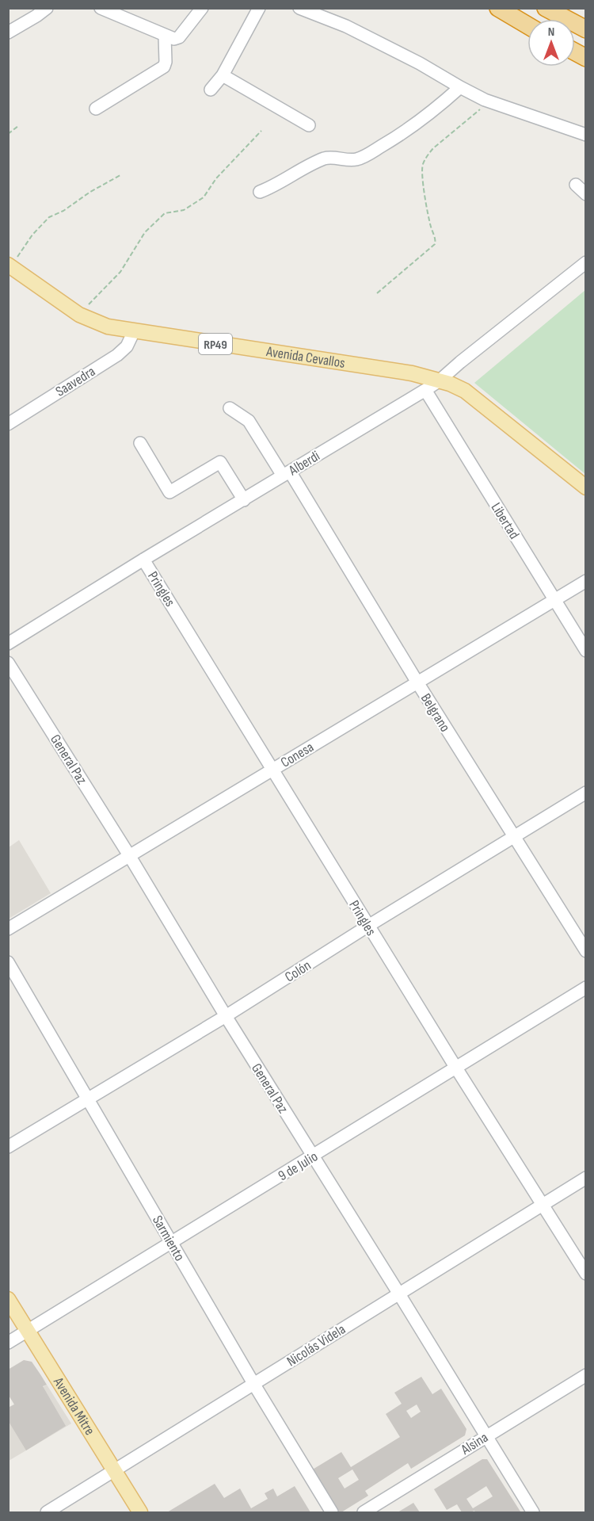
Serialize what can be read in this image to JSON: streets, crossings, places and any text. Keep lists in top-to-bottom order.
{
  "streets": {
    "main road": ["RP49", "Avenida Cevallos", "Avenida Mitre"],
    "street": [
      "Saavedra",
      "Alberdi",
      "Libertad",
      "Pringles",
      "Belgrano",
      "Conesa",
      "General Paz",
      "Colón",
      "9 de Julio",
      "Sarmiento",
      "Nicolás Videla",
      "Alsina"
    ]
  },
  "crossings": [
    ["Avenida Cevallos", "Saavedra"],
    ["Avenida Cevallos", "Alberdi"],
    ["Alberdi", "Libertad"],
    ["Alberdi", "Pringles"],
    ["Alberdi", "Belgrano"],
    ["Libertad", "Conesa"],
    ["Pringles", "Conesa"],
    ["Pringles", "Colón"],
    ["Pringles", "9 de Julio"],
    ["Pringles", "Nicolás Videla"],
    ["Belgrano", "Conesa"],
    ["Belgrano", "Colón"],
    ["Conesa", "General Paz"],
    ["General Paz", "Colón"],
    ["General Paz", "9 de Julio"],
    ["General Paz", "Nicolás Videla"],
    ["General Paz", "Alsina"],
    ["Colón", "Sarmiento"],
    ["9 de Julio", "Sarmiento"],
    ["9 de Julio", "Avenida Mitre"],
    ["Sarmiento", "Nicolás Videla"],
    ["Nicolás Videla", "Avenida Mitre"]
  ],
  "north": "top"
}
